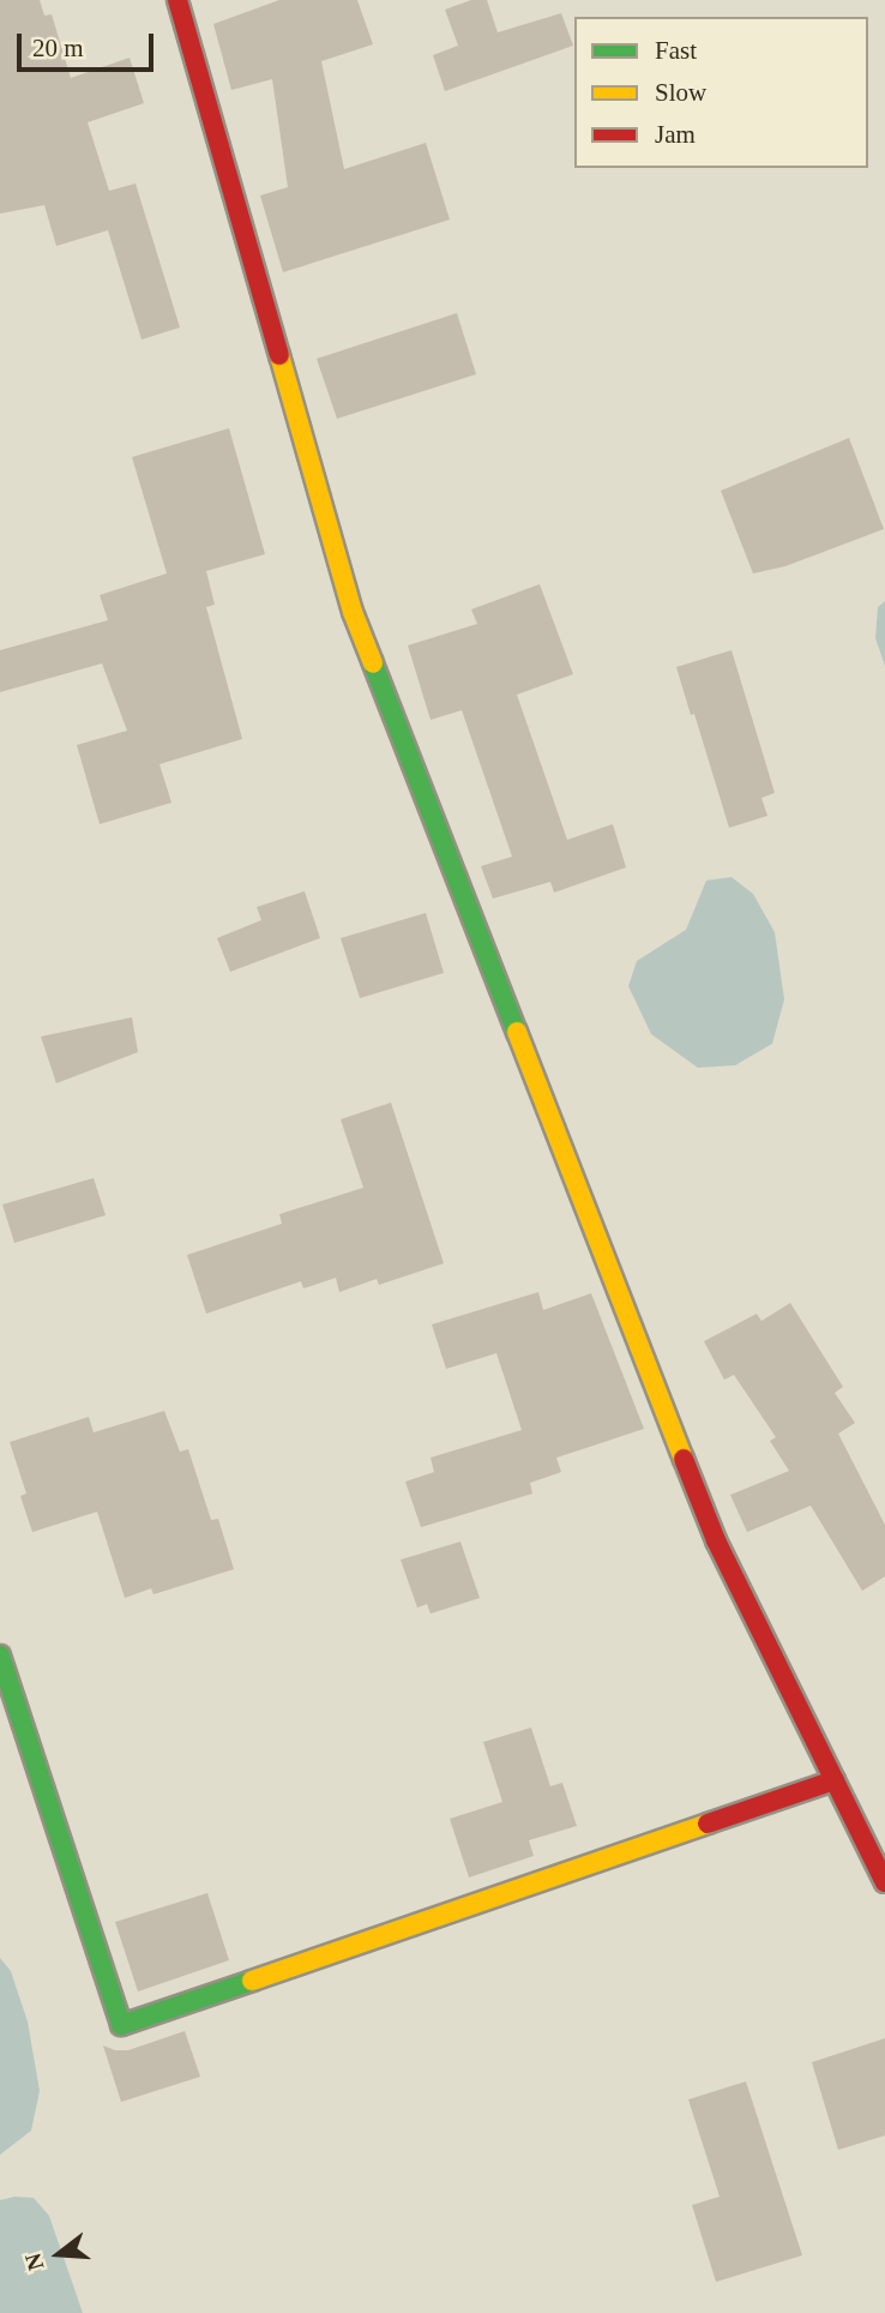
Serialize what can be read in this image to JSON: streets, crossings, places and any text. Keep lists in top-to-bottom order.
{
  "legend": ["Fast", "Slow", "Jam"],
  "scale_bar": "20 m",
  "north": "left"
}
